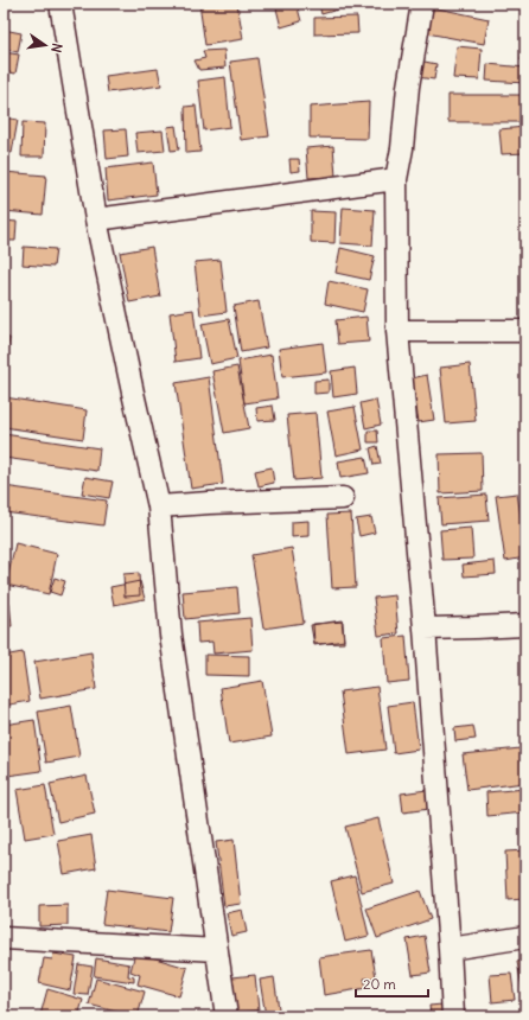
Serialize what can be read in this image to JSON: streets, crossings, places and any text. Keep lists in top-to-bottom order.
{
  "scale_bar": "20 m",
  "north": "right"
}
